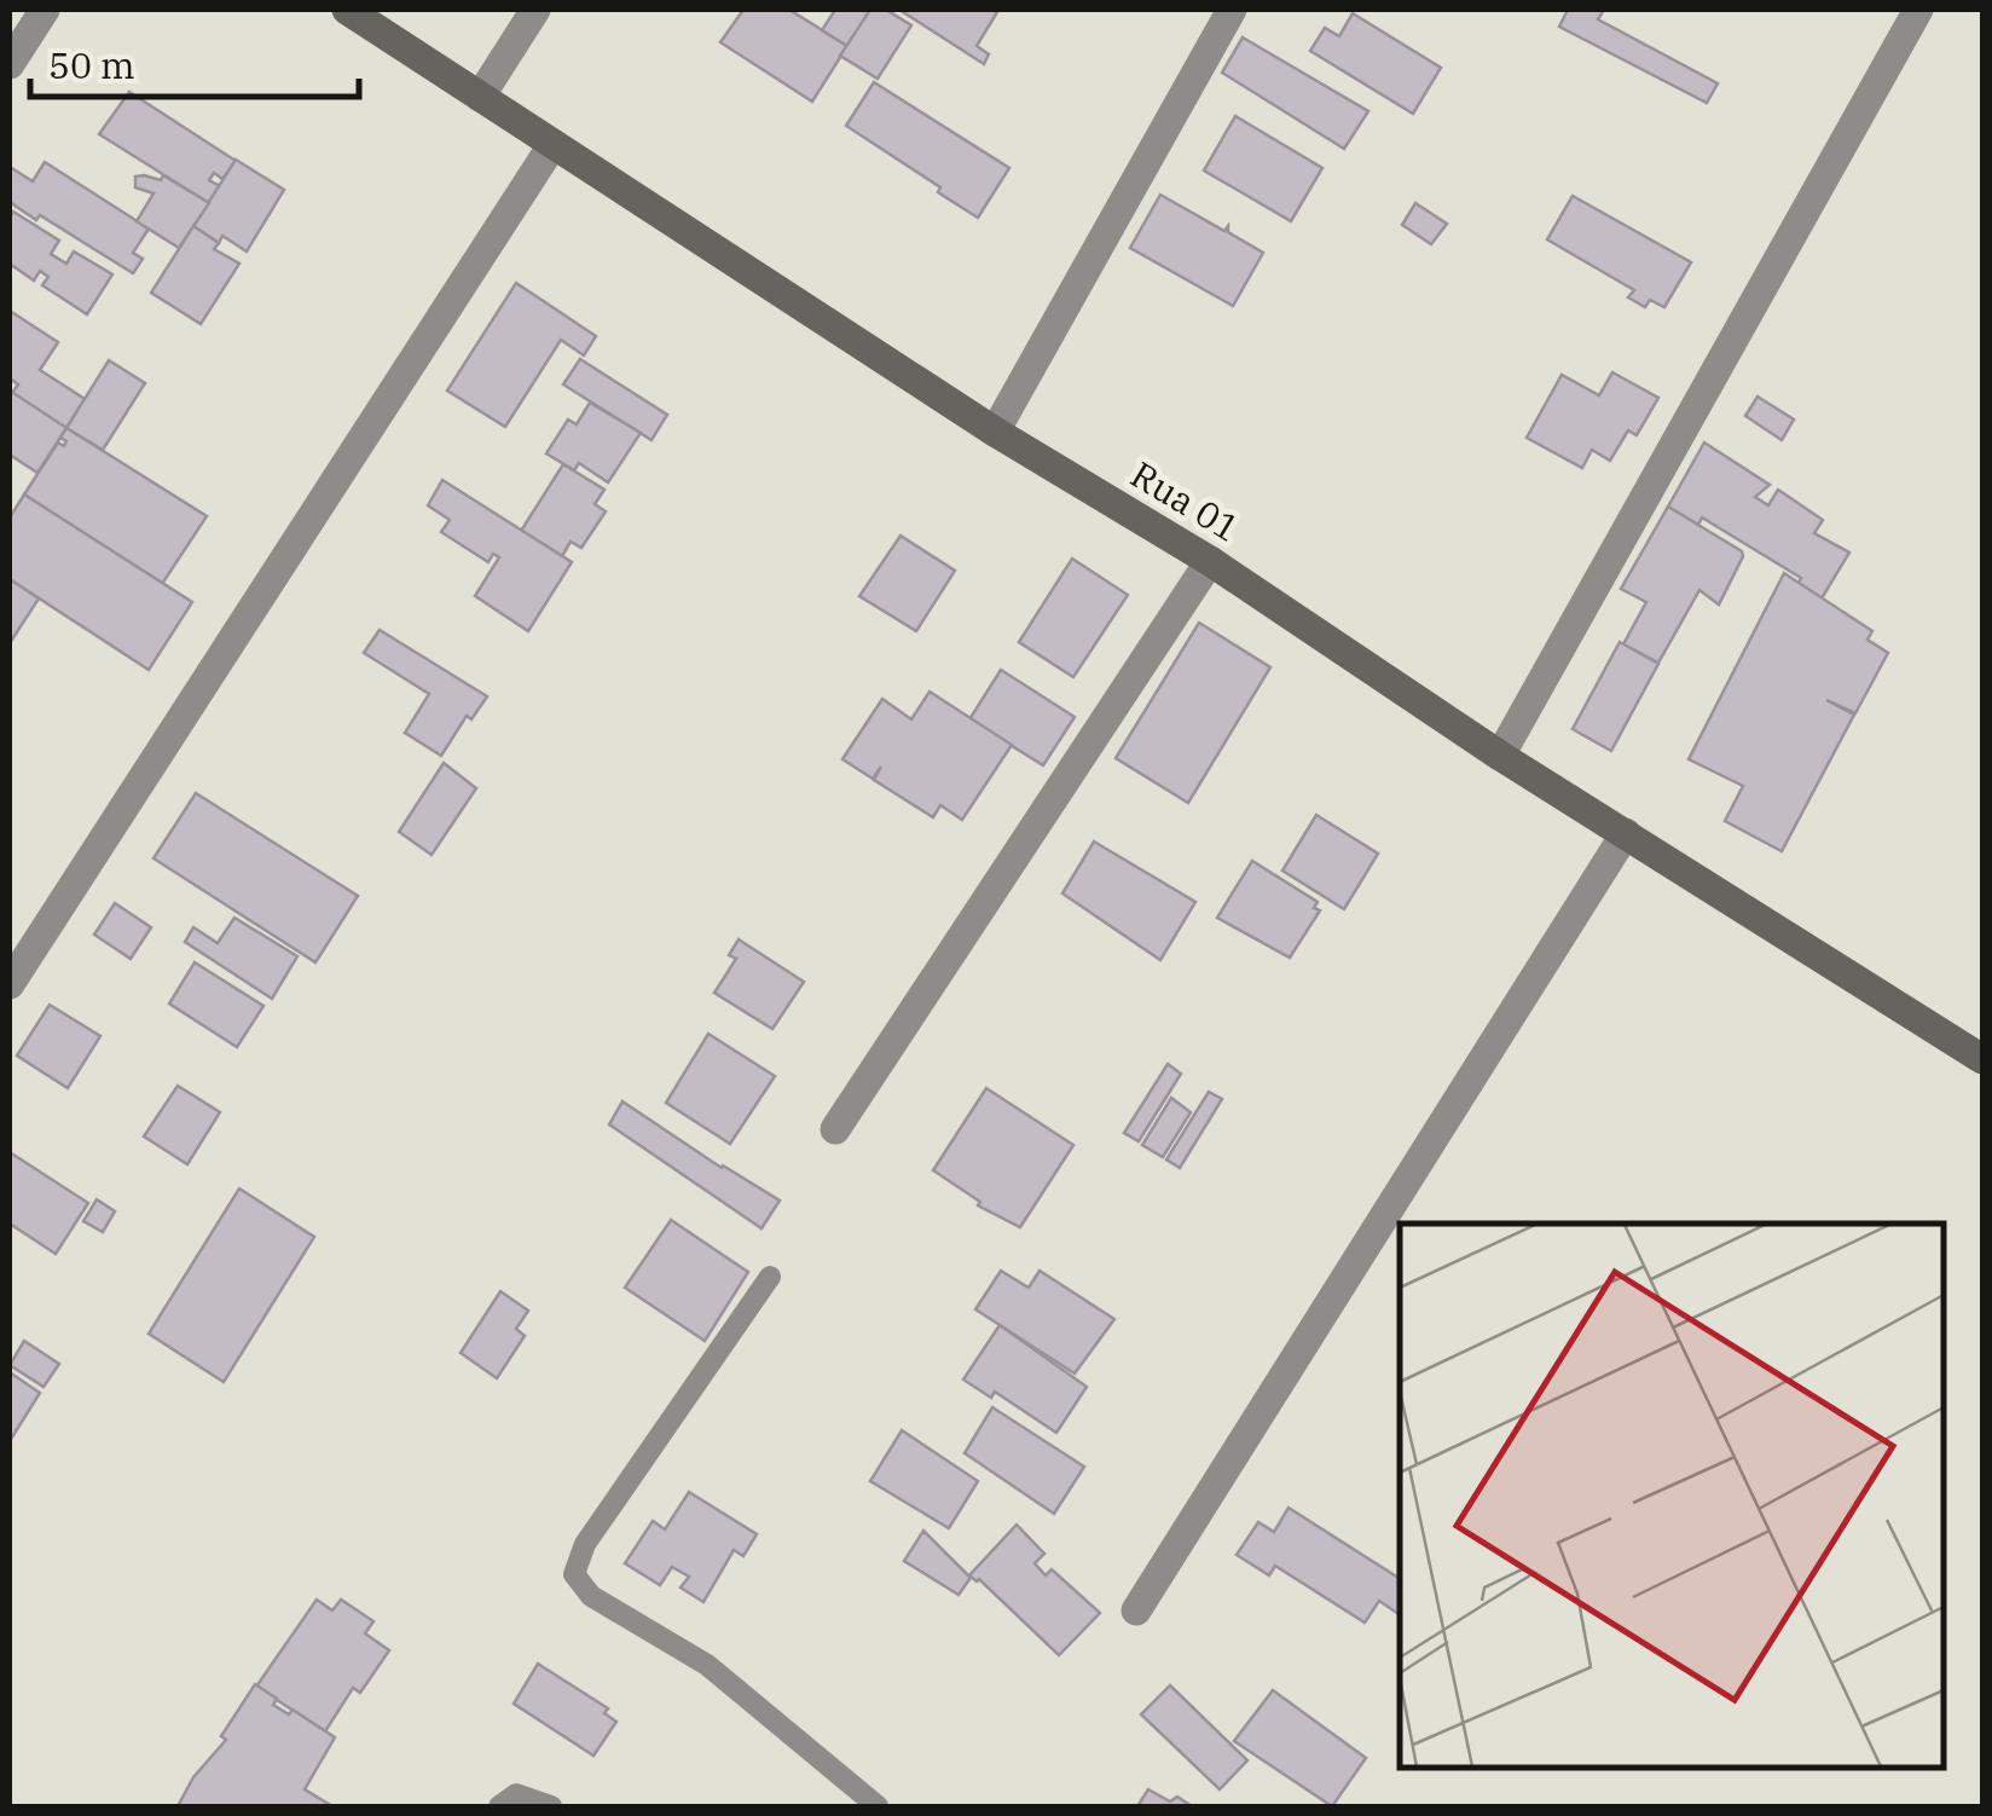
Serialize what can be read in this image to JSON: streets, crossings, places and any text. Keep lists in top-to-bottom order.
{
  "streets": {
    "street": ["Rua 01"]
  },
  "scale_bar": "50 m"
}
